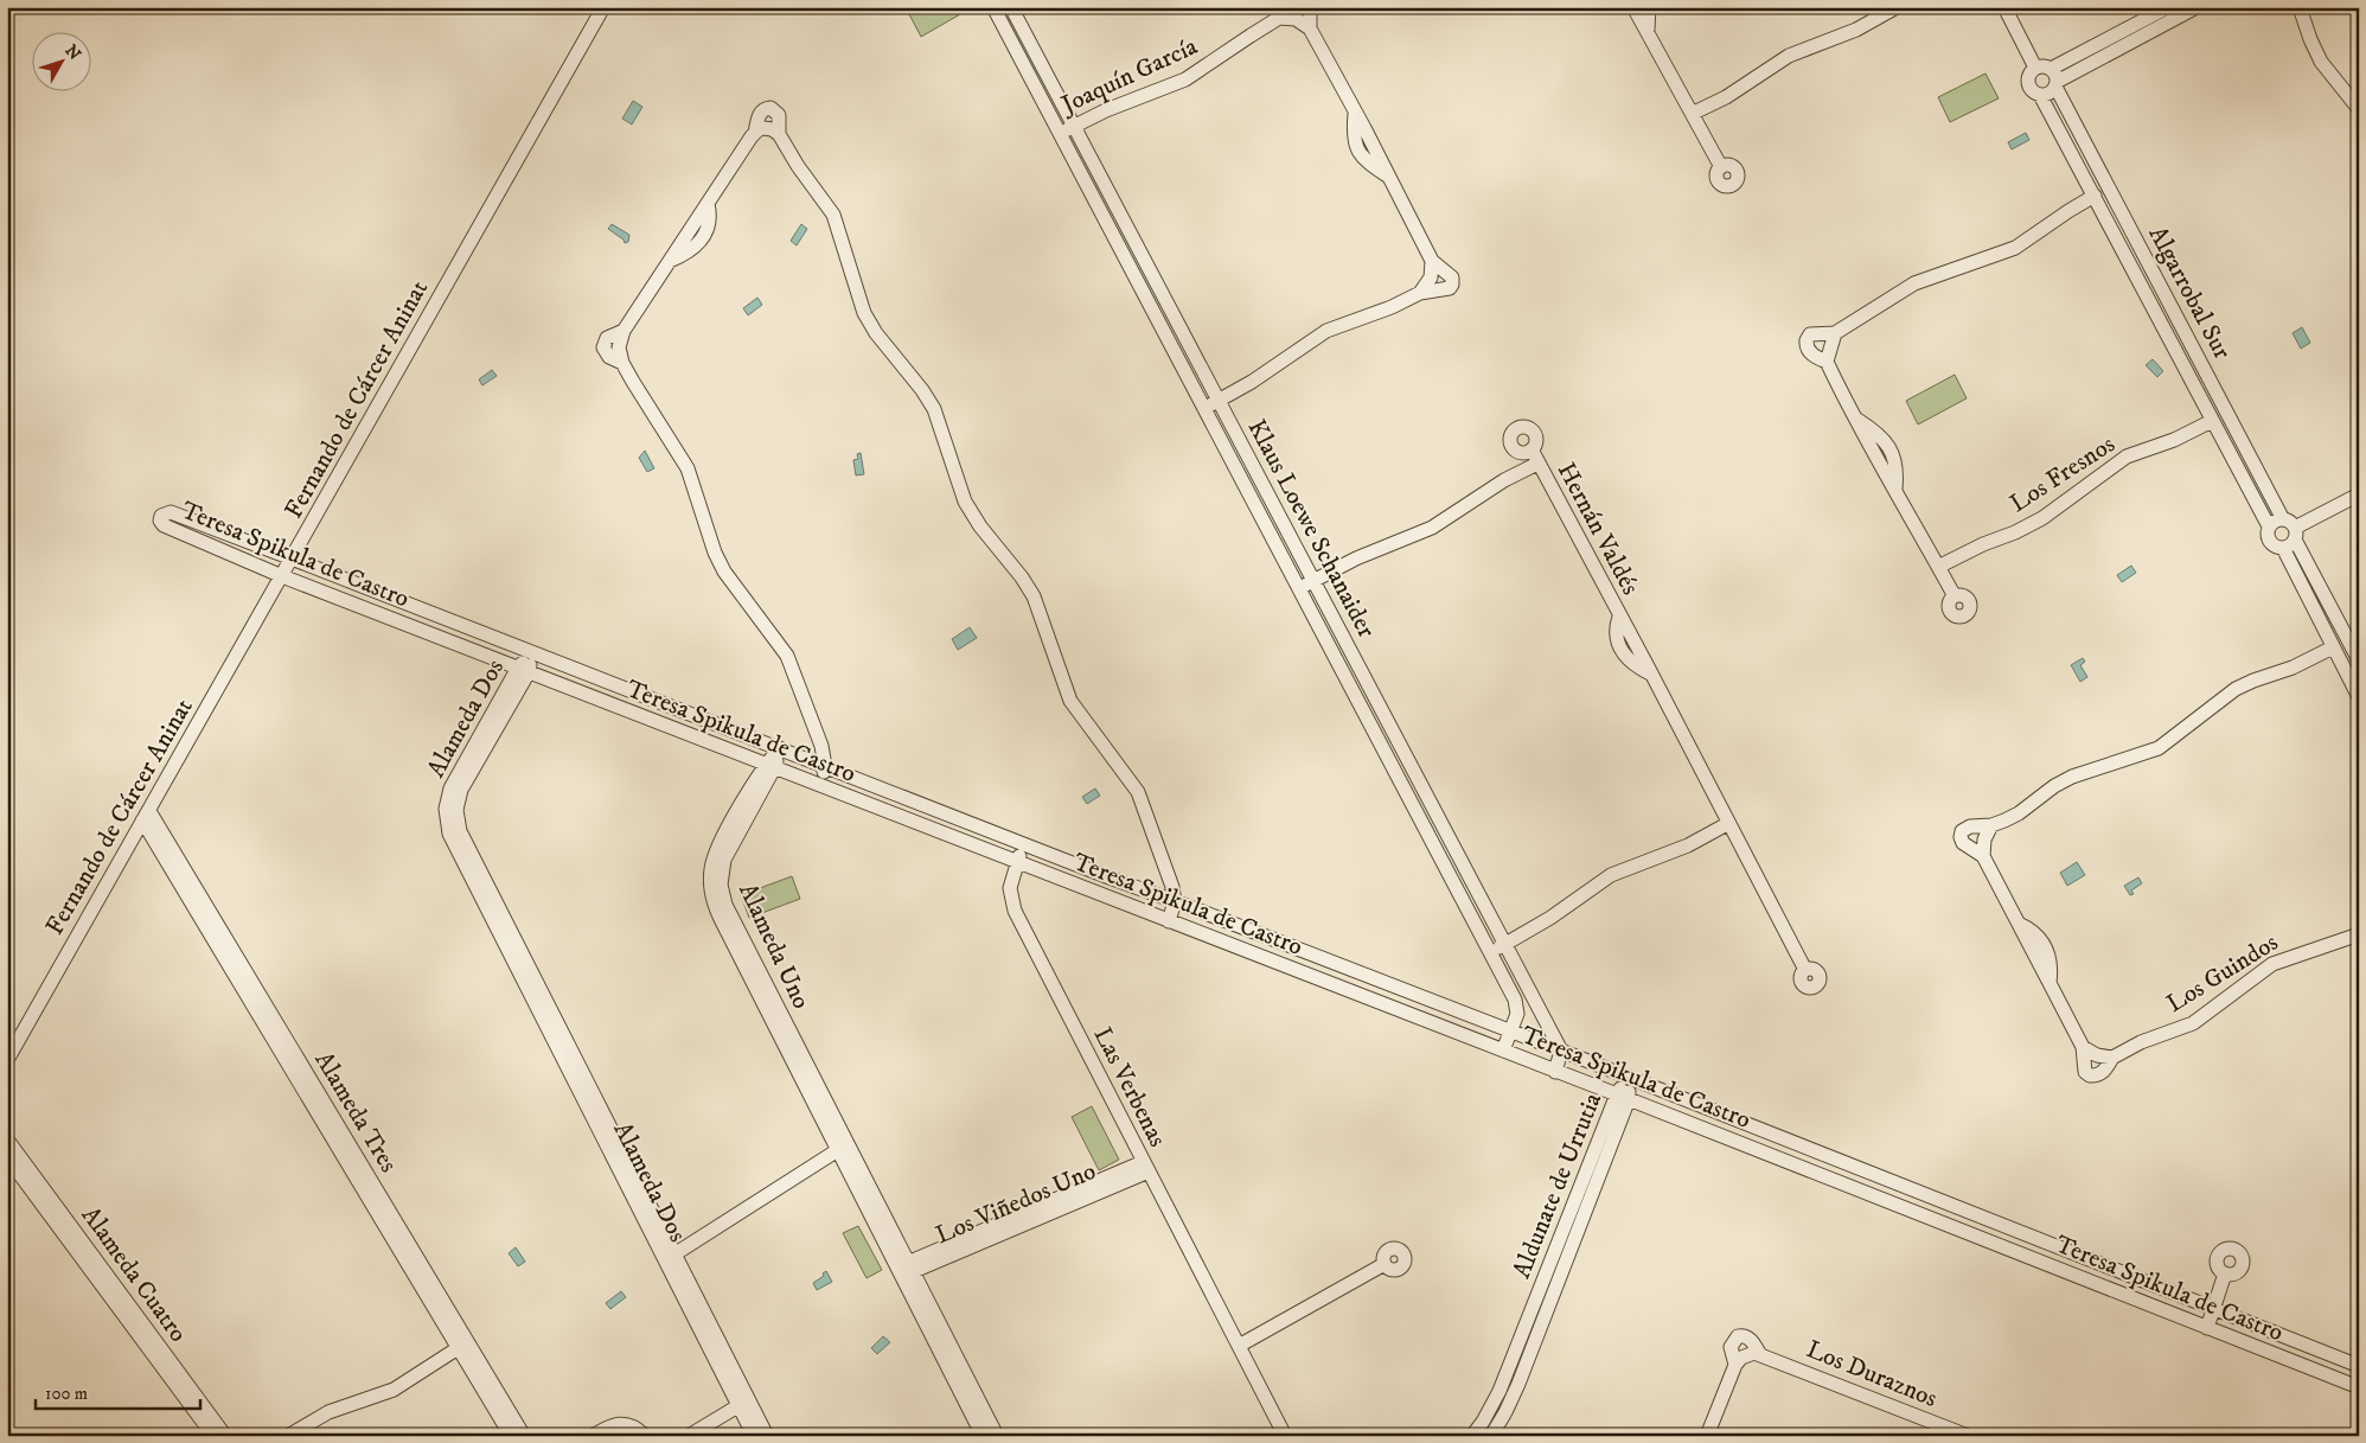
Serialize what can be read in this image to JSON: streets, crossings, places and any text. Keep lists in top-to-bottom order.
{
  "streets": {
    "street": [
      "Joaquín García",
      "Algarrobal Sur",
      "Fernando de Cárcer Aninat",
      "Los Fresnos",
      "Klaus Loewe Schanaider",
      "Hernán Valdés",
      "Teresa Spikula de Castro",
      "Alameda Dos",
      "Alameda Uno",
      "Los Guindos",
      "Las Verbenas",
      "Alameda Tres",
      "Aldunate de Urrutia",
      "Los Viñedos Uno",
      "Alameda Cuatro",
      "Los Duraznos"
    ]
  },
  "crossings": [
    ["Joaquín García", "Klaus Loewe Schanaider"],
    ["Algarrobal Sur", "Los Fresnos"],
    ["Algarrobal Sur", "Los Guindos"],
    ["Fernando de Cárcer Aninat", "Teresa Spikula de Castro"],
    ["Fernando de Cárcer Aninat", "Alameda Tres"],
    ["Klaus Loewe Schanaider", "Hernán Valdés"],
    ["Klaus Loewe Schanaider", "Teresa Spikula de Castro"],
    ["Teresa Spikula de Castro", "Alameda Dos"],
    ["Teresa Spikula de Castro", "Alameda Uno"],
    ["Teresa Spikula de Castro", "Las Verbenas"],
    ["Teresa Spikula de Castro", "Aldunate de Urrutia"],
    ["Alameda Uno", "Los Viñedos Uno"],
    ["Las Verbenas", "Los Viñedos Uno"]
  ],
  "scale_bar": "100 m",
  "north": "top right"
}
